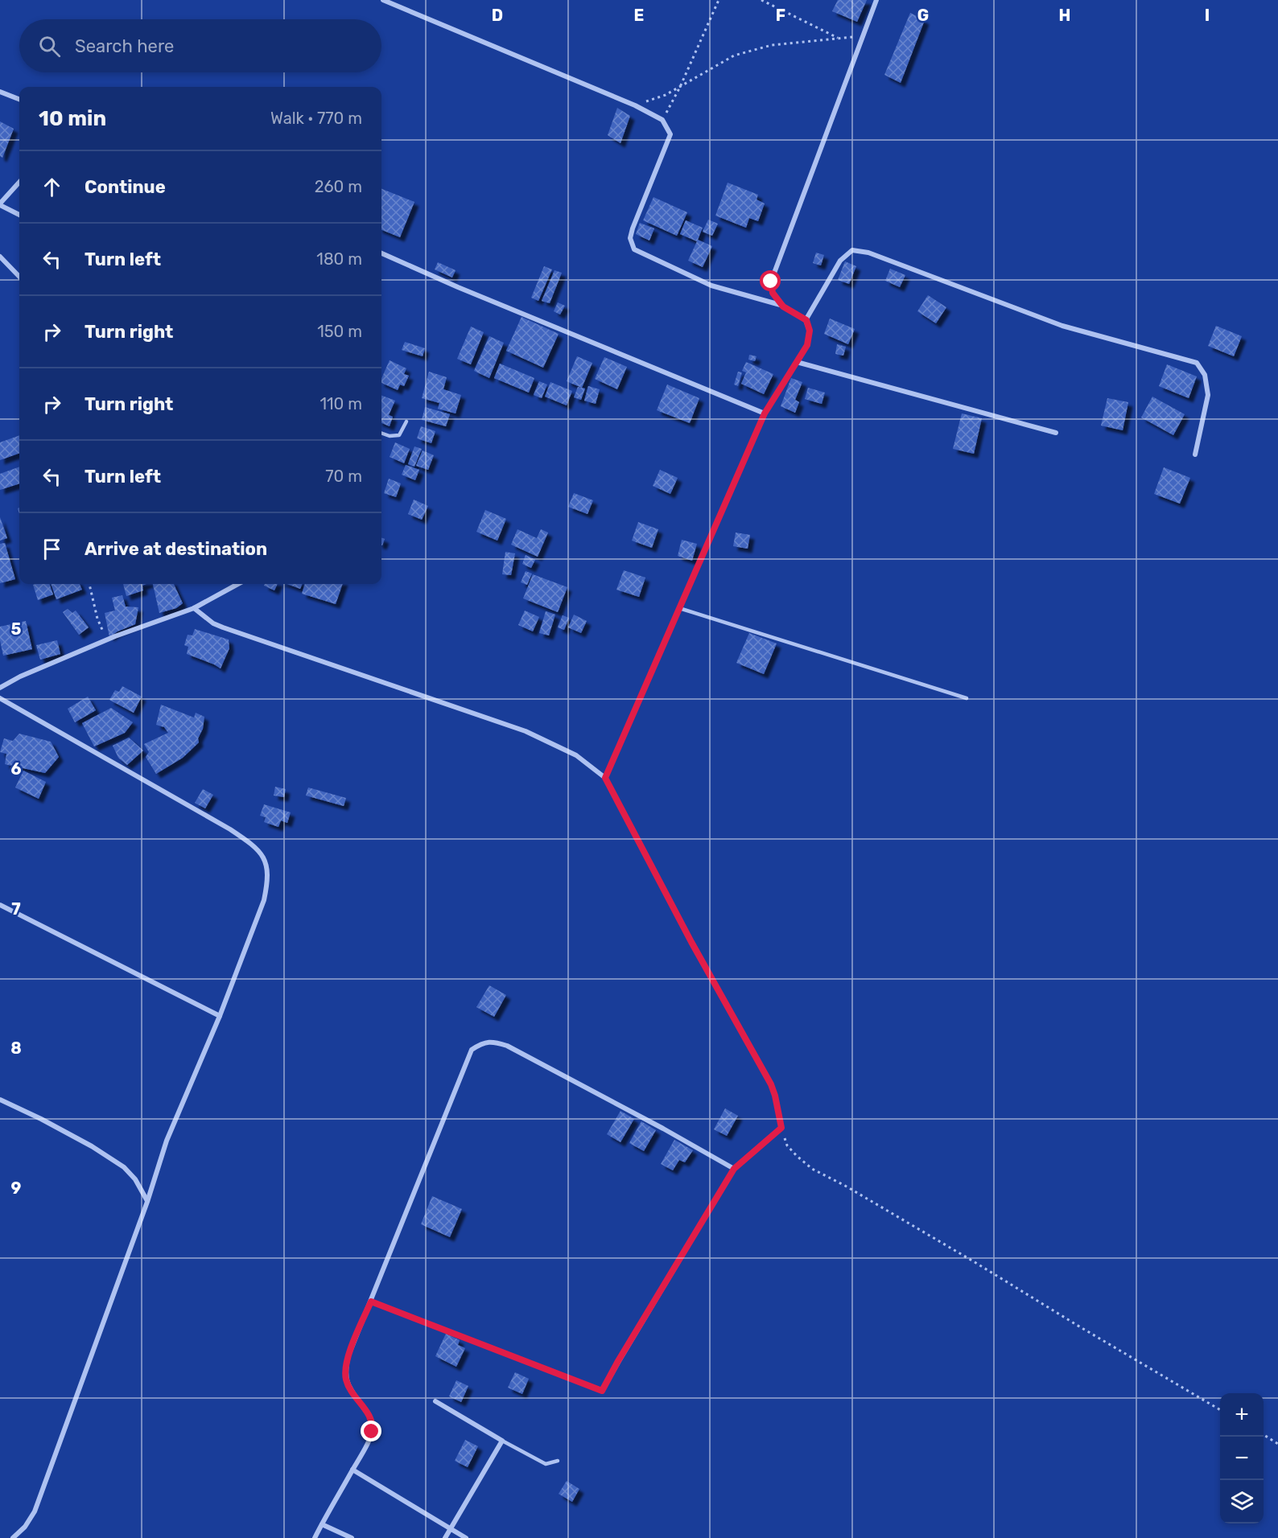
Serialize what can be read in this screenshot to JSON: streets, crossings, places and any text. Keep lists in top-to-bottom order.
{
  "page": {
    "search": "Search here",
    "heading": ["10 min", "Walk · 770 m"],
    "list": [
      ["Continue", "260 m"],
      ["Turn left", "180 m"],
      ["Turn right", "150 m"],
      ["Turn right", "110 m"],
      ["Turn left", "70 m"],
      "Arrive at destination"
    ],
    "map_buttons": ["+", "−"]
  },
  "grid": {
    "columns": [
      "D",
      "E",
      "F",
      "G",
      "H",
      "I"
    ],
    "rows": [
      "5",
      "6",
      "7",
      "8",
      "9"
    ]
  }
}
